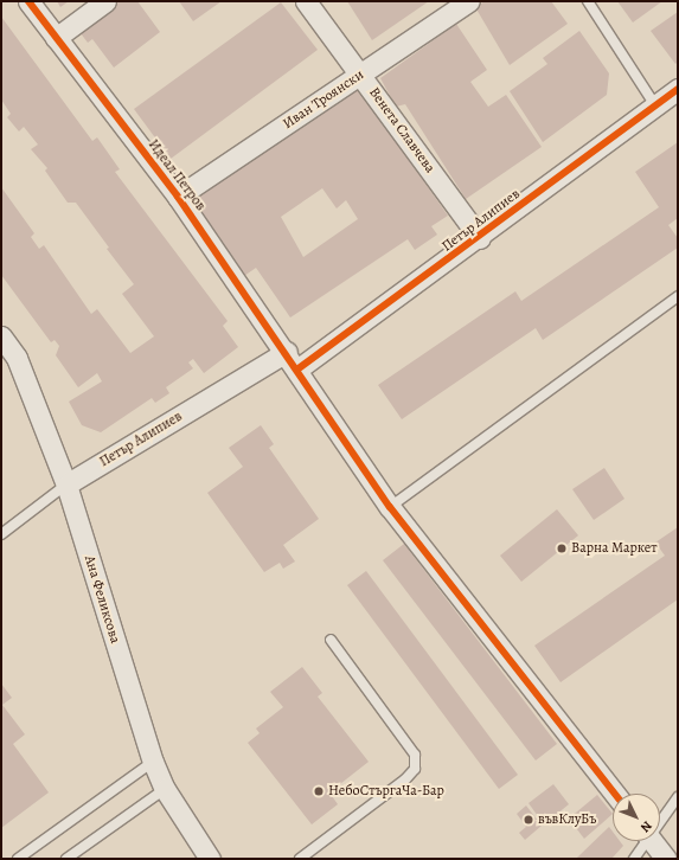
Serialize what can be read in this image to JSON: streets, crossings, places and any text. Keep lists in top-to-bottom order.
{
  "streets": {
    "street": [
      "Иван Троянски",
      "Венета Славчева",
      "Идеал Петров",
      "Петър Алипиев",
      "Ана Феликсова"
    ]
  },
  "crossings": [
    ["Иван Троянски", "Венета Славчева"],
    ["Иван Троянски", "Идеал Петров"],
    ["Венета Славчева", "Петър Алипиев"],
    ["Идеал Петров", "Петър Алипиев"],
    ["Петър Алипиев", "Ана Феликсова"]
  ],
  "places": ["Варна Маркет", "НебоСтъргаЧа-Бар", "въвКлуБъ"],
  "north": "bottom right"
}
